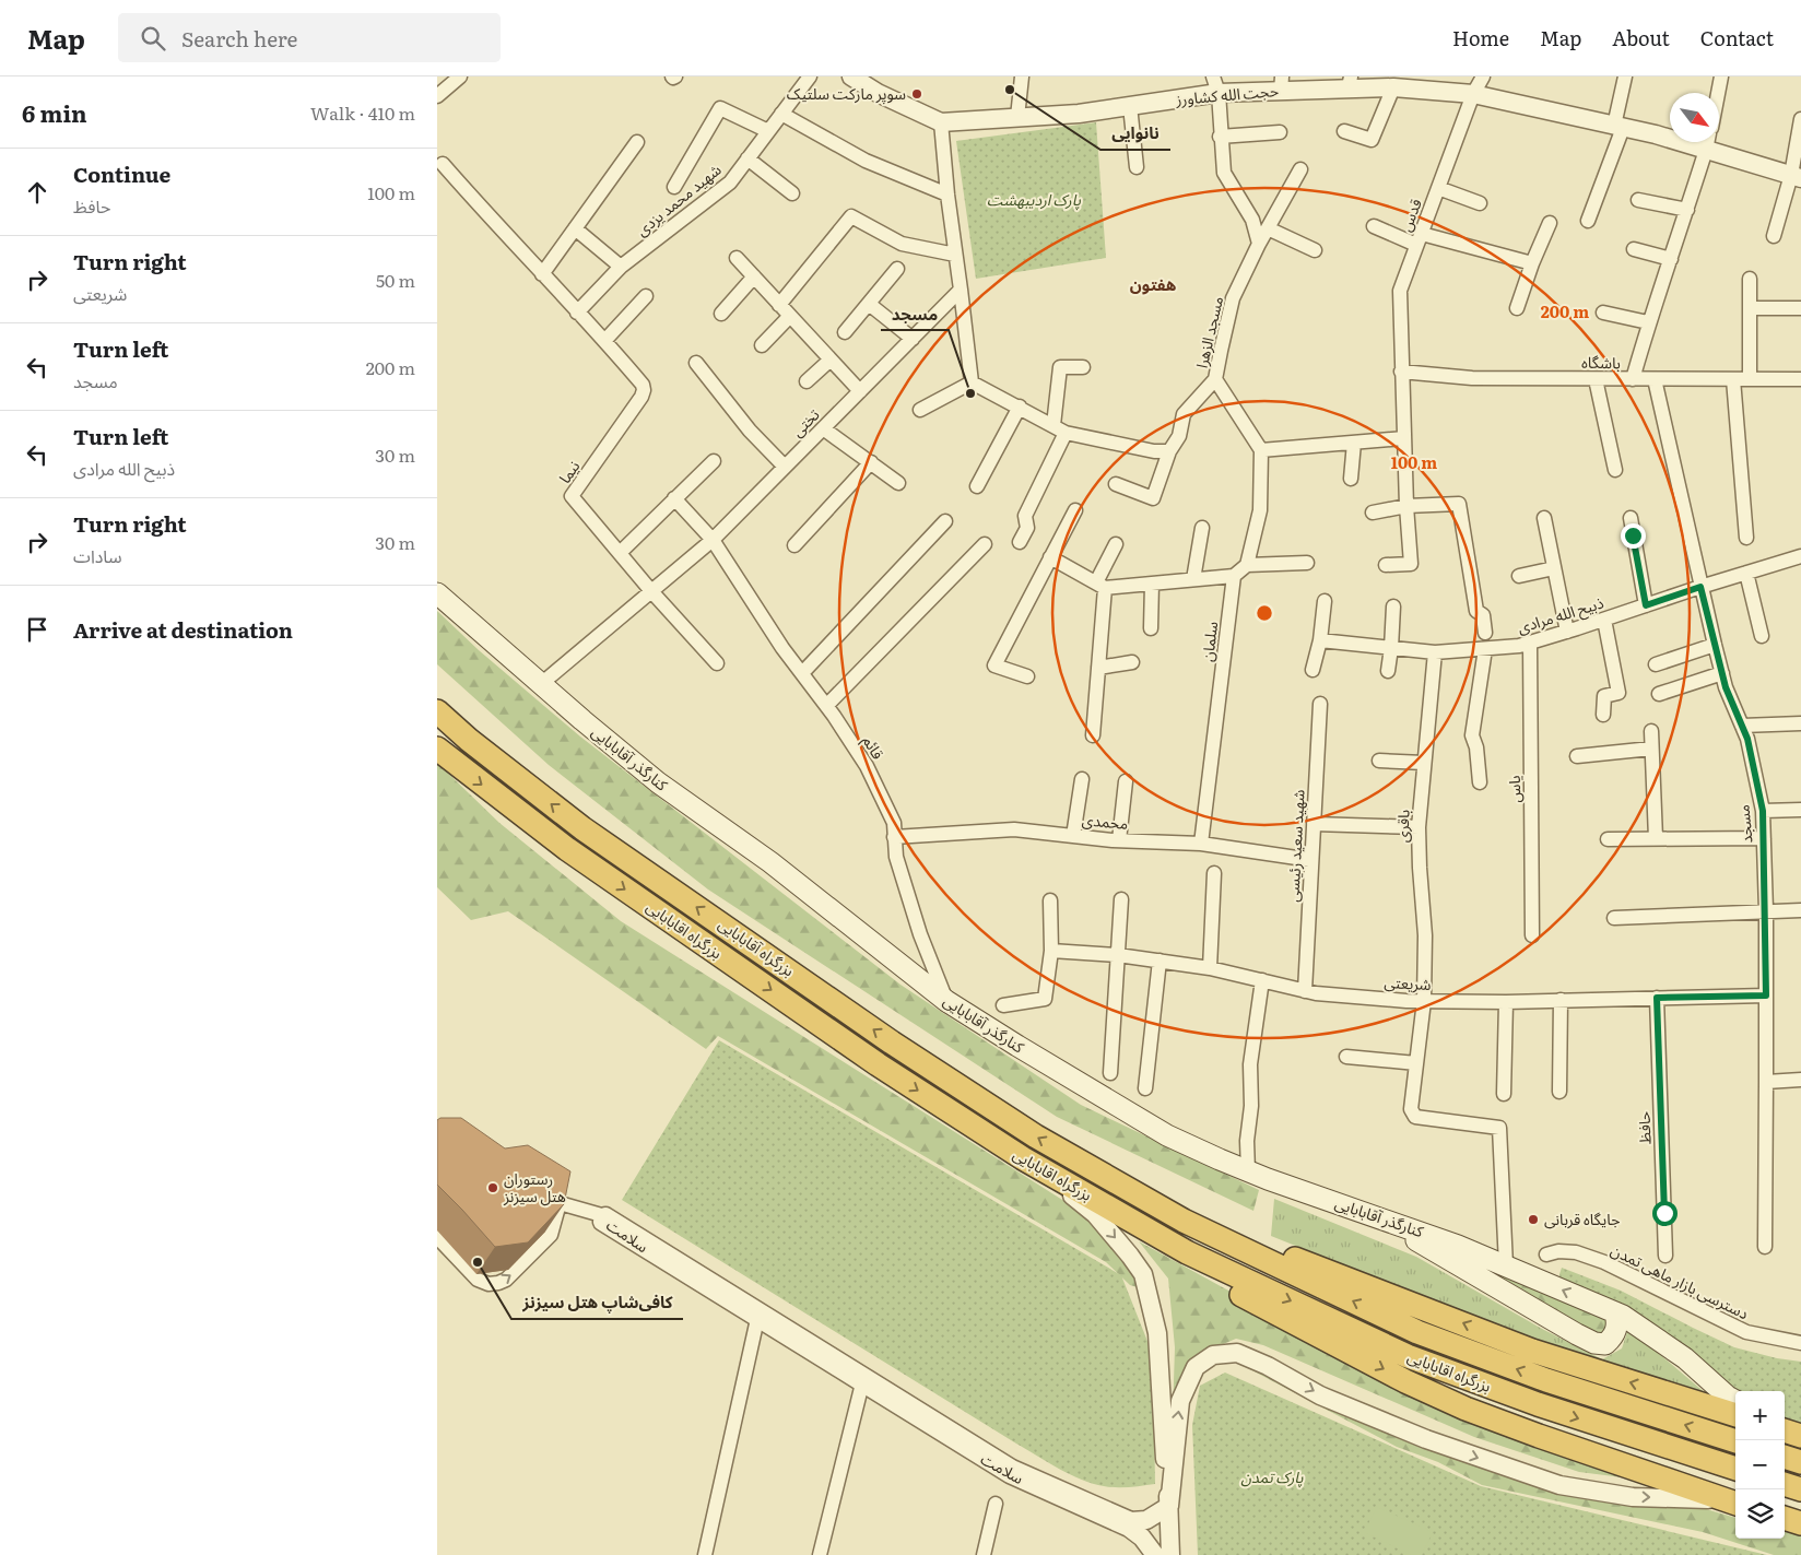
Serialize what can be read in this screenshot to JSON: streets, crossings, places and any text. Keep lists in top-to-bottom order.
{
  "streets": {
    "highway": ["بزرگراه اقابابایی", "بزرگراه آقابابایی"],
    "main road": ["کنارگذر آقابابایی"],
    "street": [
      "حجت الله کشاورز",
      "شهید محمد یزدی",
      "قدس",
      "مسجد الزهرا",
      "باشگاه",
      "تختی",
      "نیما",
      "ذبیح الله مرادی",
      "سلمان",
      "قائم",
      "یاس",
      "محمدی",
      "مسجد",
      "باقری",
      "شهید سعید رئیسی",
      "شریعتی",
      "حافظ",
      "سلامت",
      "دسترسی بازار ماهی تمدن"
    ]
  },
  "crossings": [
    ["حجت الله کشاورز", "قدس"],
    ["قدس", "باشگاه"],
    ["باشگاه", "مسجد"],
    ["تختی", "نیما"],
    ["تختی", "قائم"],
    ["تختی", "کنارگذر آقابابایی"],
    ["ذبیح الله مرادی", "یاس"],
    ["ذبیح الله مرادی", "مسجد"],
    ["ذبیح الله مرادی", "باقری"],
    ["سلمان", "محمدی"],
    ["قائم", "کنارگذر آقابابایی"],
    ["قائم", "محمدی"],
    ["کنارگذر آقابابایی", "باقری"],
    ["محمدی", "شهید سعید رئیسی"],
    ["مسجد", "شریعتی"],
    ["باقری", "شریعتی"],
    ["شهید سعید رئیسی", "شریعتی"],
    ["بزرگراه اقابابایی", "بزرگراه آقابابایی"],
    ["شریعتی", "حافظ"]
  ],
  "one_way": ["بزرگراه آقابابایی"],
  "districts": ["هفتون"],
  "parks": ["پارک اردیبهشت", "پارک تمدن"],
  "places": [
    "نانوایی",
    "سوپر مارکت سلتیک",
    "مسجد",
    "رستوران هتل سیزنز",
    "جایگاه قربانی",
    "کافی‌شاپ هتل سیزنز"
  ],
  "north": "bottom right",
  "page": {
    "header": "Map",
    "search": "Search here",
    "nav": [
      "Home",
      "Map",
      "About",
      "Contact"
    ],
    "heading": ["6 min", "Walk · 410 m"],
    "list": [
      ["Continue", "حافظ", "100 m"],
      ["Turn right", "شریعتی", "50 m"],
      ["Turn left", "مسجد", "200 m"],
      ["Turn left", "ذبیح الله مرادی", "30 m"],
      ["Turn right", "سادات", "30 m"],
      "Arrive at destination"
    ],
    "map_buttons": ["+", "−"]
  },
  "rings": ["200 m", "100 m"]
}
